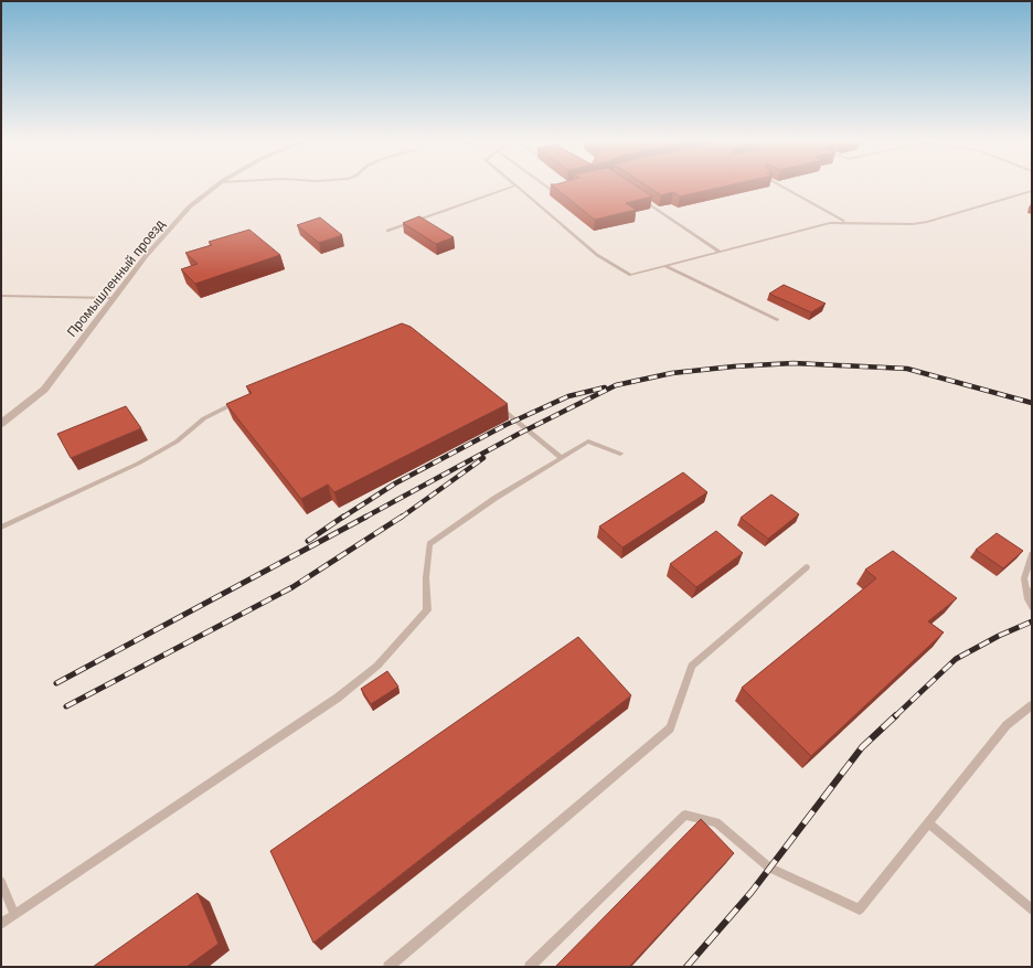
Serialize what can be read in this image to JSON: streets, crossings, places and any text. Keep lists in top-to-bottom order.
{
  "streets": {
    "street": ["Промышленный проезд"]
  }
}
